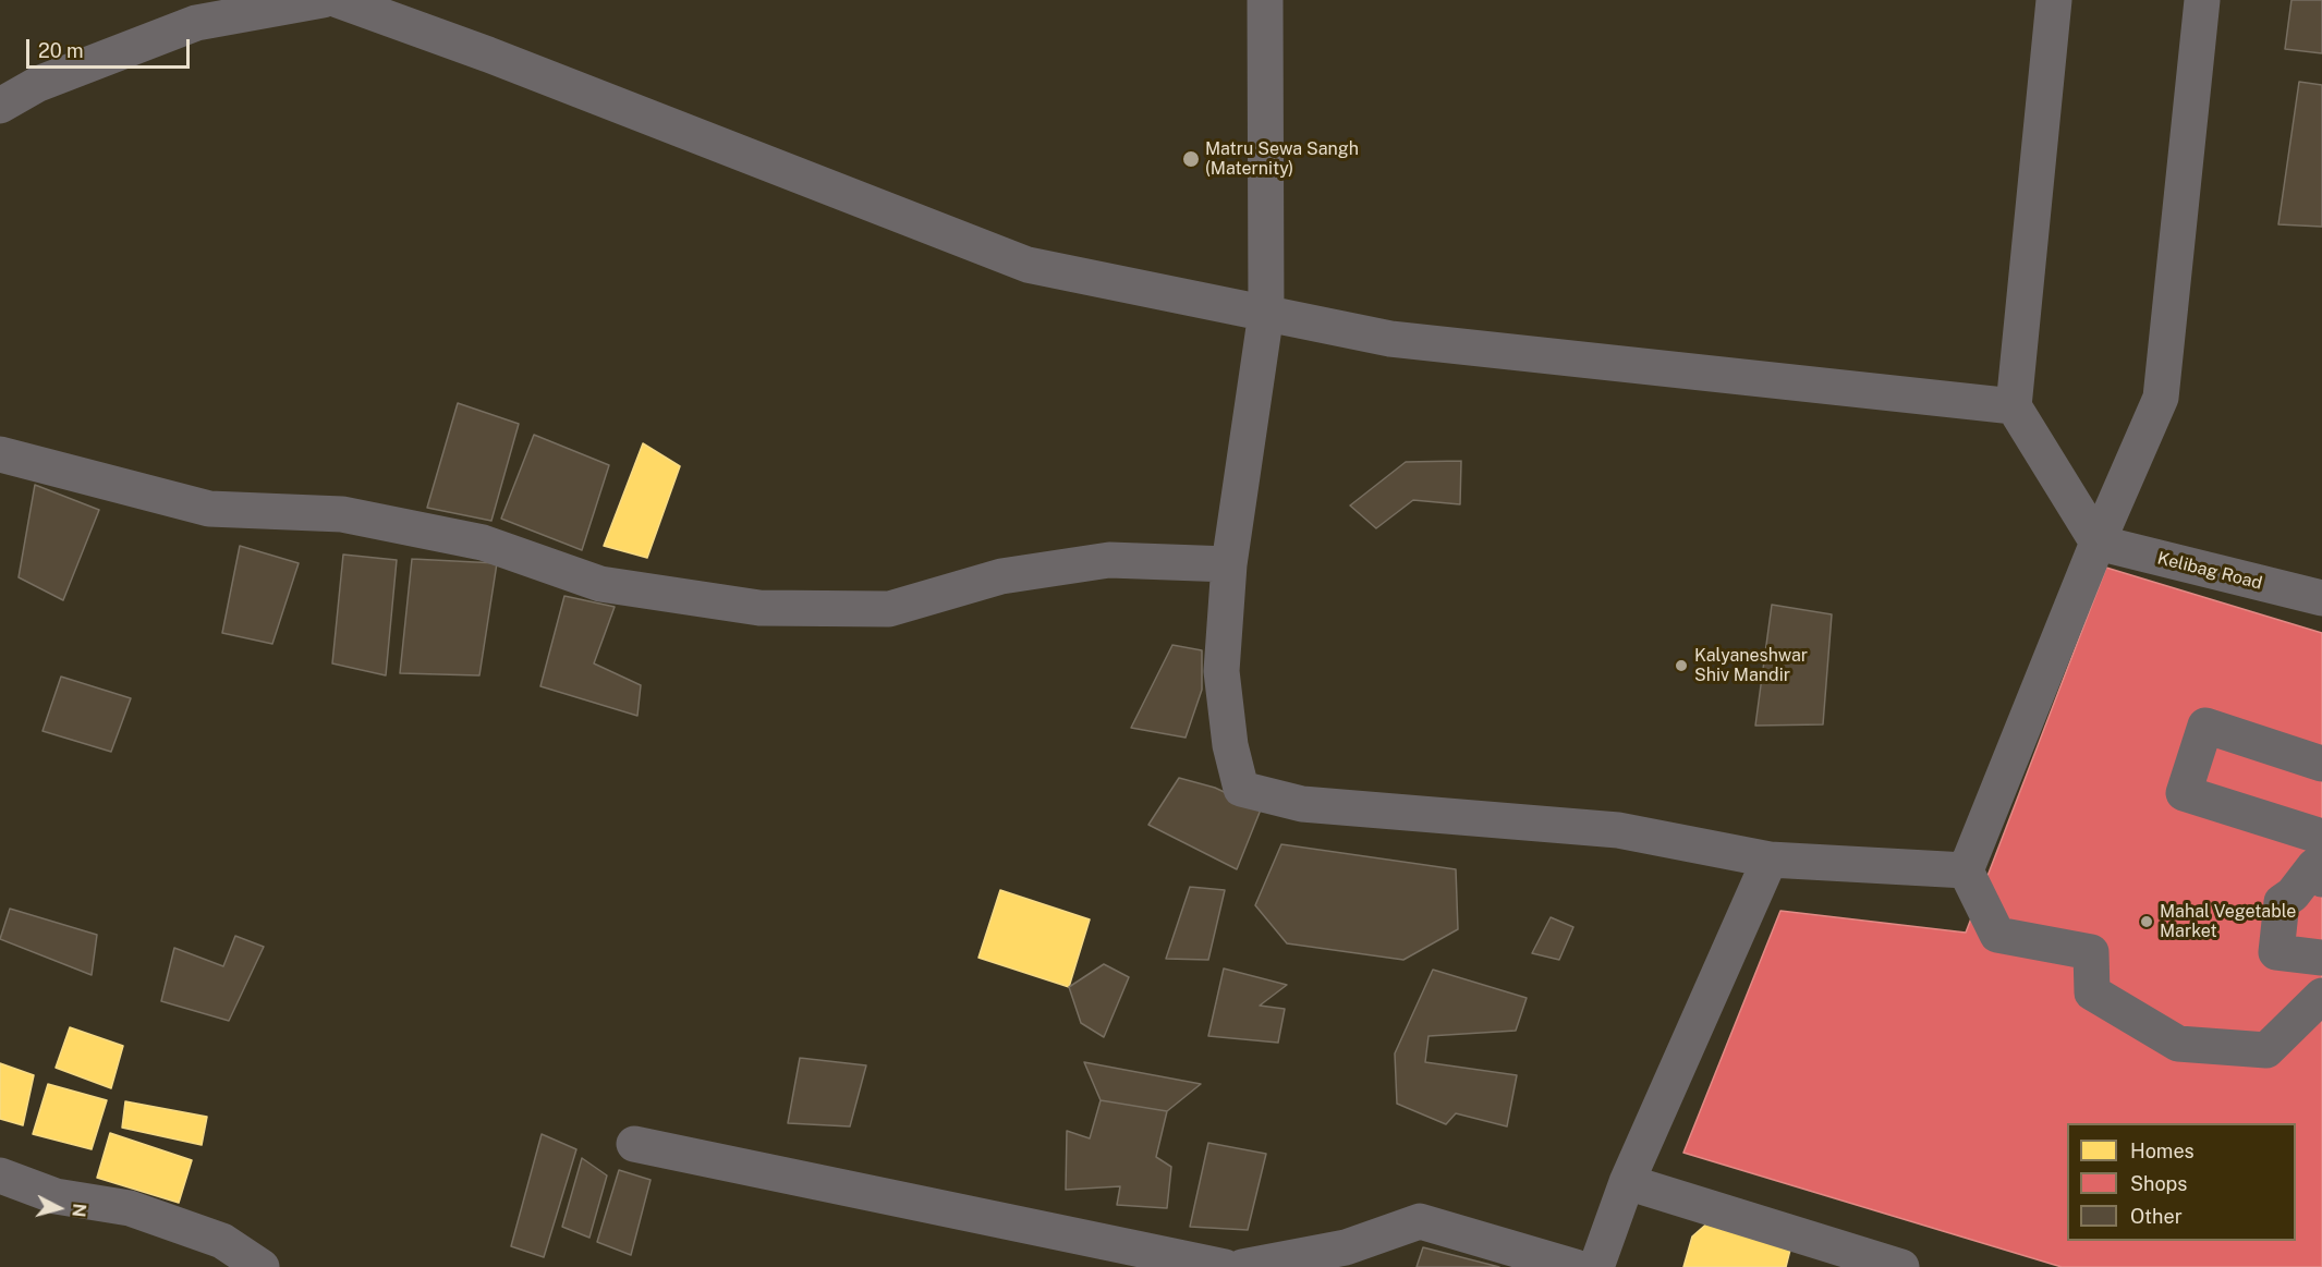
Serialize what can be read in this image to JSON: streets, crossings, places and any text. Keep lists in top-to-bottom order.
{
  "streets": {
    "street": ["Kelibag Road"]
  },
  "places": ["Matru Sewa Sangh (Maternity)", "Kalyaneshwar Shiv Mandir", "Mahal Vegetable Market"],
  "legend": ["Homes", "Shops", "Other"],
  "scale_bar": "20 m",
  "north": "right"
}
